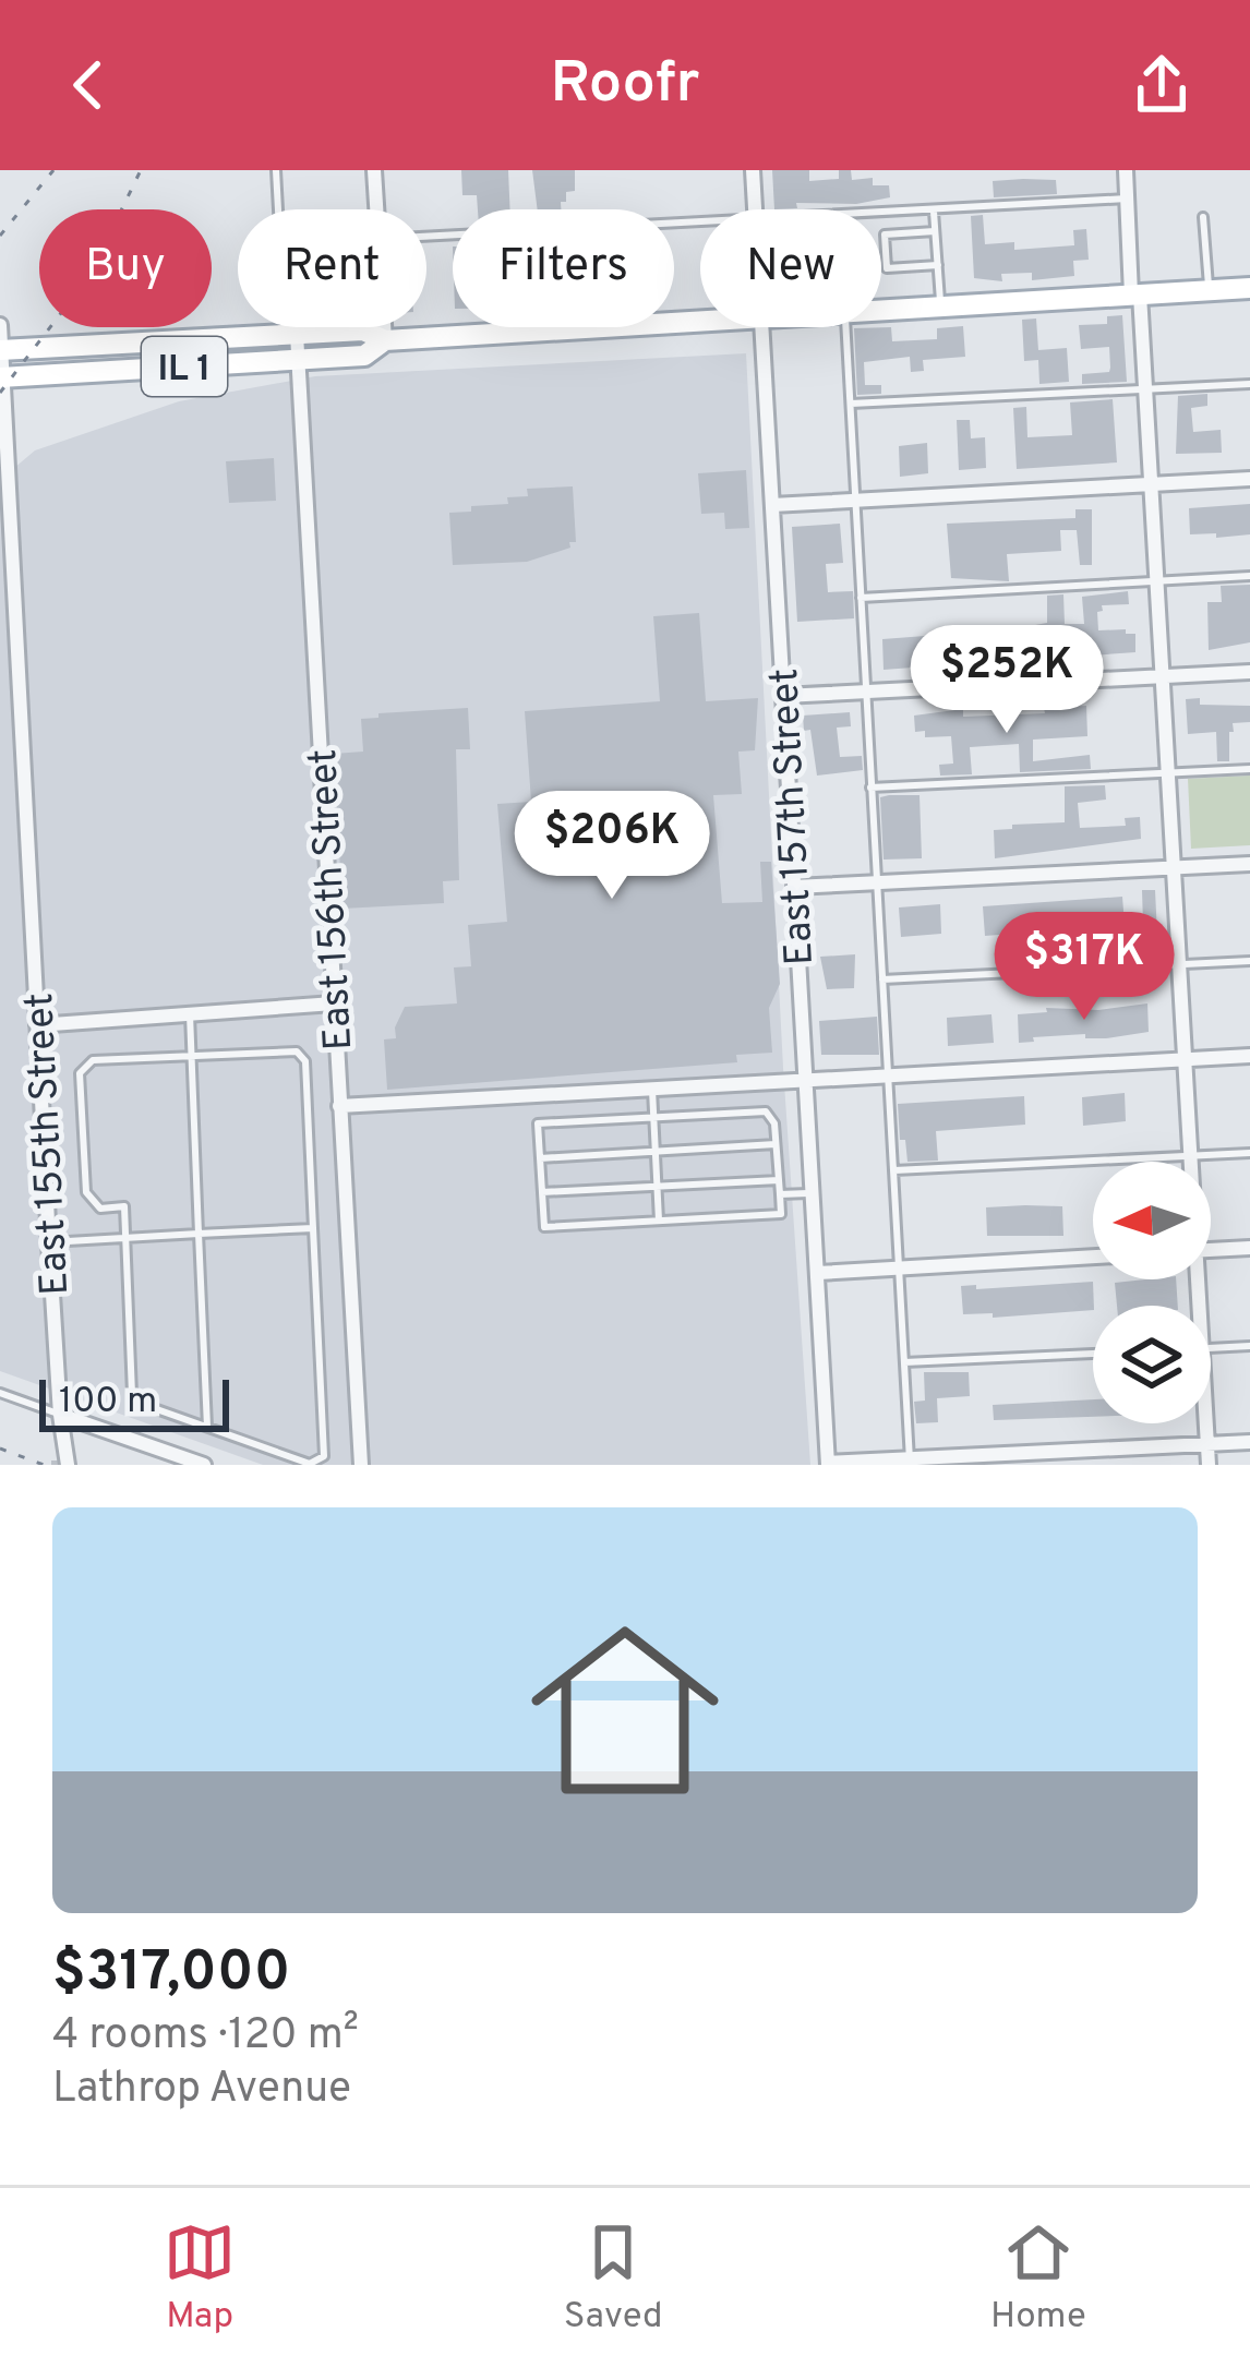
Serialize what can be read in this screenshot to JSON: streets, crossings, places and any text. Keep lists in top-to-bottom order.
{
  "streets": {
    "main road": ["IL 1"],
    "street": ["East 157th Street", "East 156th Street", "East 155th Street"]
  },
  "crossings": [
    ["IL 1", "East 156th Street"],
    ["IL 1", "East 155th Street"]
  ],
  "scale_bar": "100 m",
  "north": "left",
  "page": {
    "header": "Roofr",
    "chip": [
      "Buy",
      "Rent",
      "Filters",
      "New"
    ],
    "price": ["$252K", "$206K", "$317K"],
    "scale": "100 m",
    "list": [
      {
        "name": "$317,000",
        "note": "4 rooms · 120 m² · Lathrop Avenue"
      }
    ],
    "tabs": ["Map", "Saved", "Home"]
  }
}
